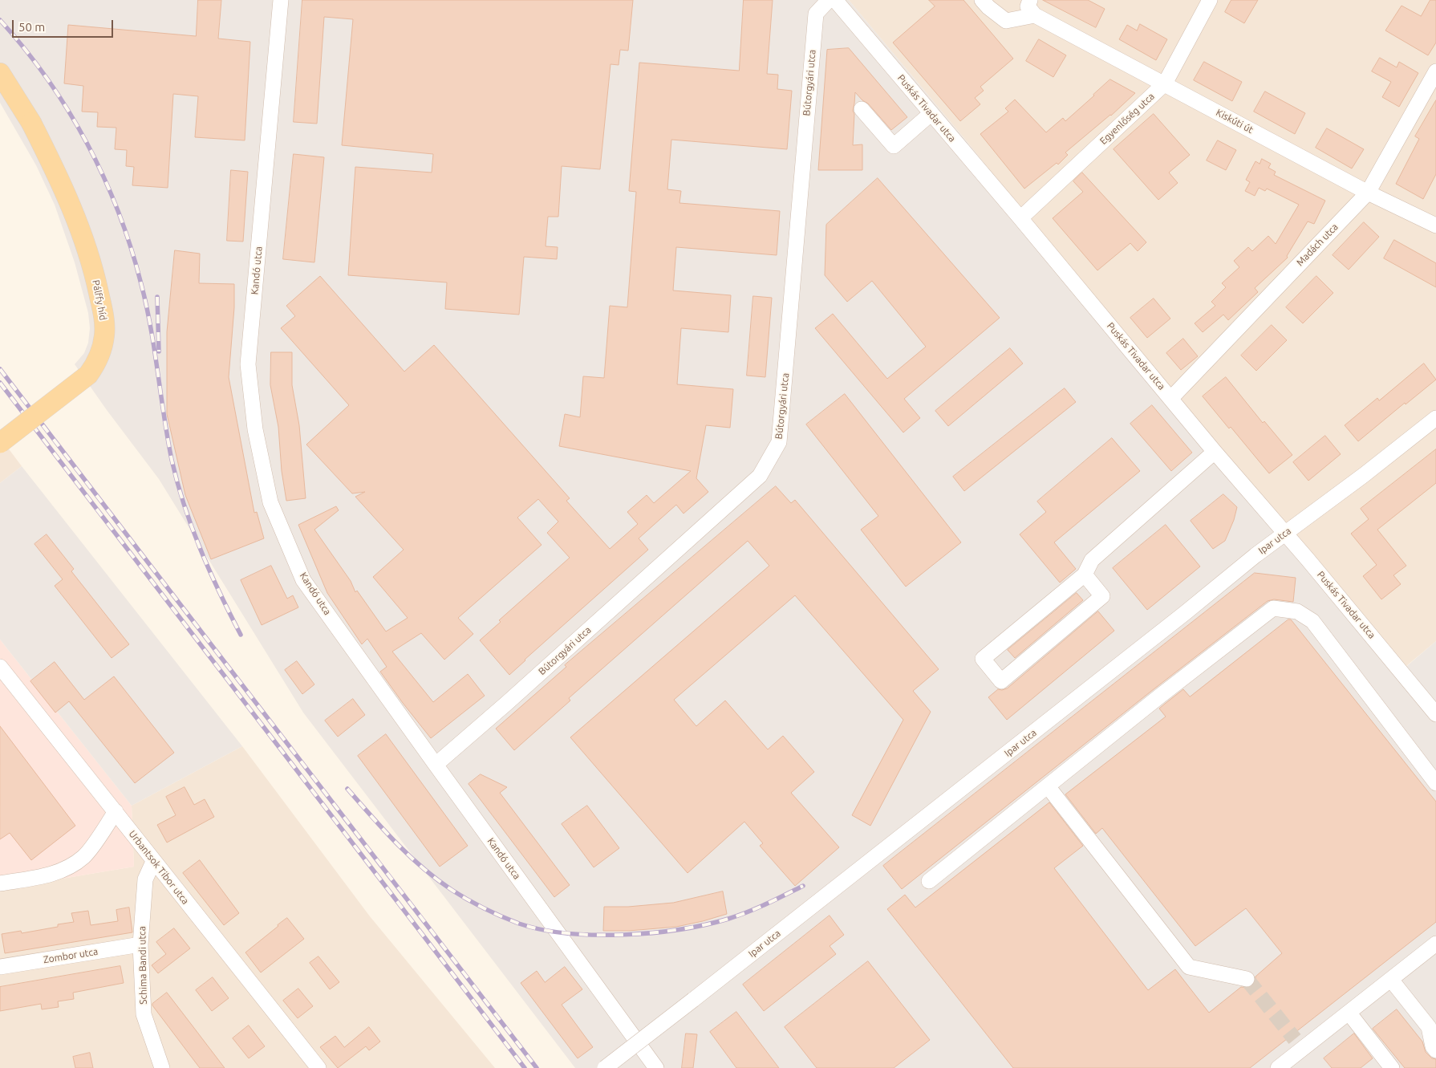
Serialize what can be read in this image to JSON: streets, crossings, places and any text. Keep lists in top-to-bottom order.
{
  "streets": {
    "main road": ["Pálffy híd"],
    "street": [
      "Bútorgyári utca",
      "Puskás Tivadar utca",
      "Egyenlőség utca",
      "Kiskúti út",
      "Madách utca",
      "Kandó utca",
      "Ipar utca",
      "Urbantsok Tibor utca",
      "Zombor utca",
      "Schima Bandi utca"
    ]
  },
  "crossings": [
    ["Bútorgyári utca", "Kandó utca"],
    ["Puskás Tivadar utca", "Egyenlőség utca"],
    ["Puskás Tivadar utca", "Madách utca"],
    ["Puskás Tivadar utca", "Ipar utca"],
    ["Egyenlőség utca", "Kiskúti út"],
    ["Kiskúti út", "Madách utca"],
    ["Urbantsok Tibor utca", "Schima Bandi utca"],
    ["Zombor utca", "Schima Bandi utca"]
  ],
  "scale_bar": "50 m"
}
